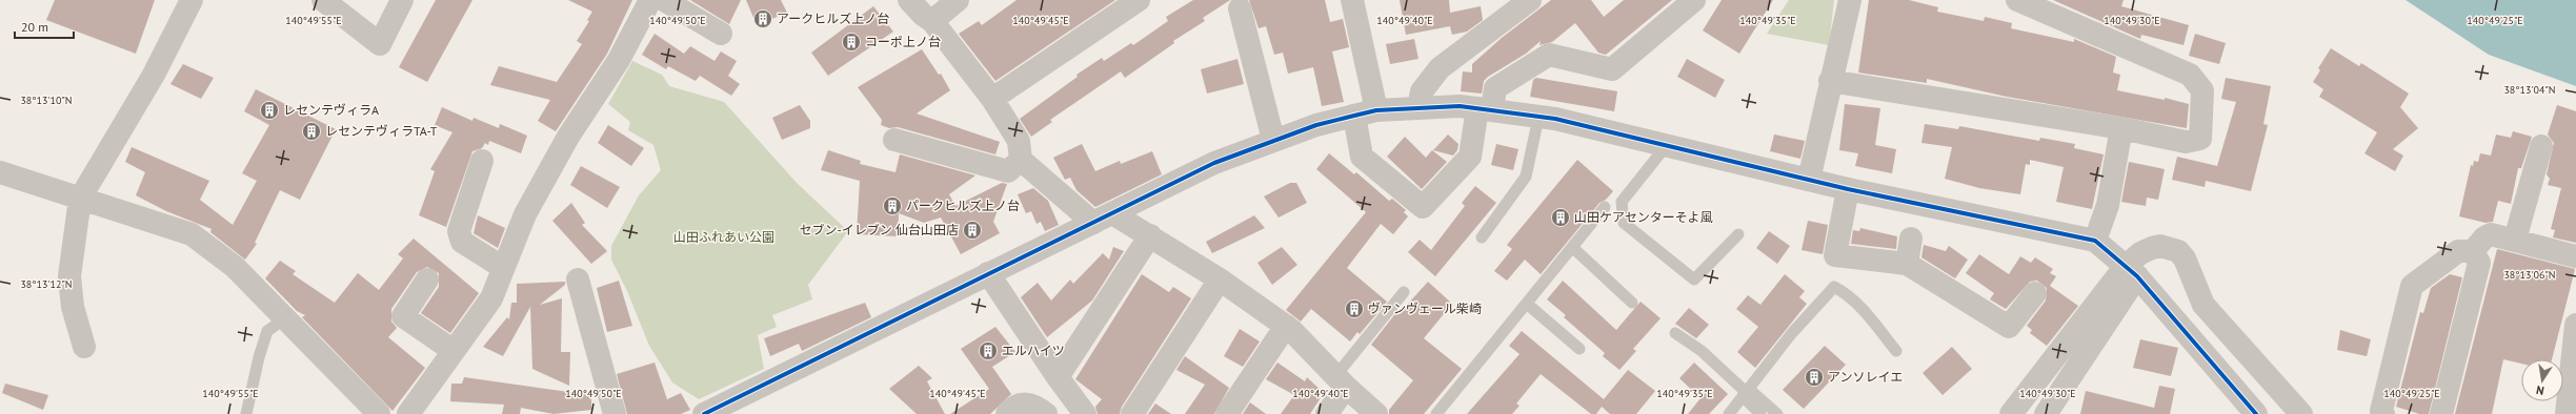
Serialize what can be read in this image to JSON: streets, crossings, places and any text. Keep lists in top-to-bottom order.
{
  "parks": ["山田ふれあい公園"],
  "places": {
    "building": [
      "アークヒルズ上ノ台",
      "コーポ上ノ台",
      "レセンテヴィラA",
      "レセンテヴィラTA-T",
      "パークヒルズ上ノ台",
      "山田ケアセンターそよ風",
      "セブン-イレブン 仙台山田店",
      "ヴァンヴェール柴崎",
      "エルハイツ",
      "アンソレイエ"
    ]
  },
  "scale_bar": "20 m",
  "north": "bottom",
  "coordinates": [
    "140°49'55\"E",
    "140°49'50\"E",
    "140°49'45\"E",
    "140°49'40\"E",
    "140°49'35\"E",
    "140°49'30\"E",
    "140°49'25\"E",
    "38°13'04\"N",
    "38°13'10\"N",
    "38°13'06\"N",
    "38°13'12\"N"
  ]
}
